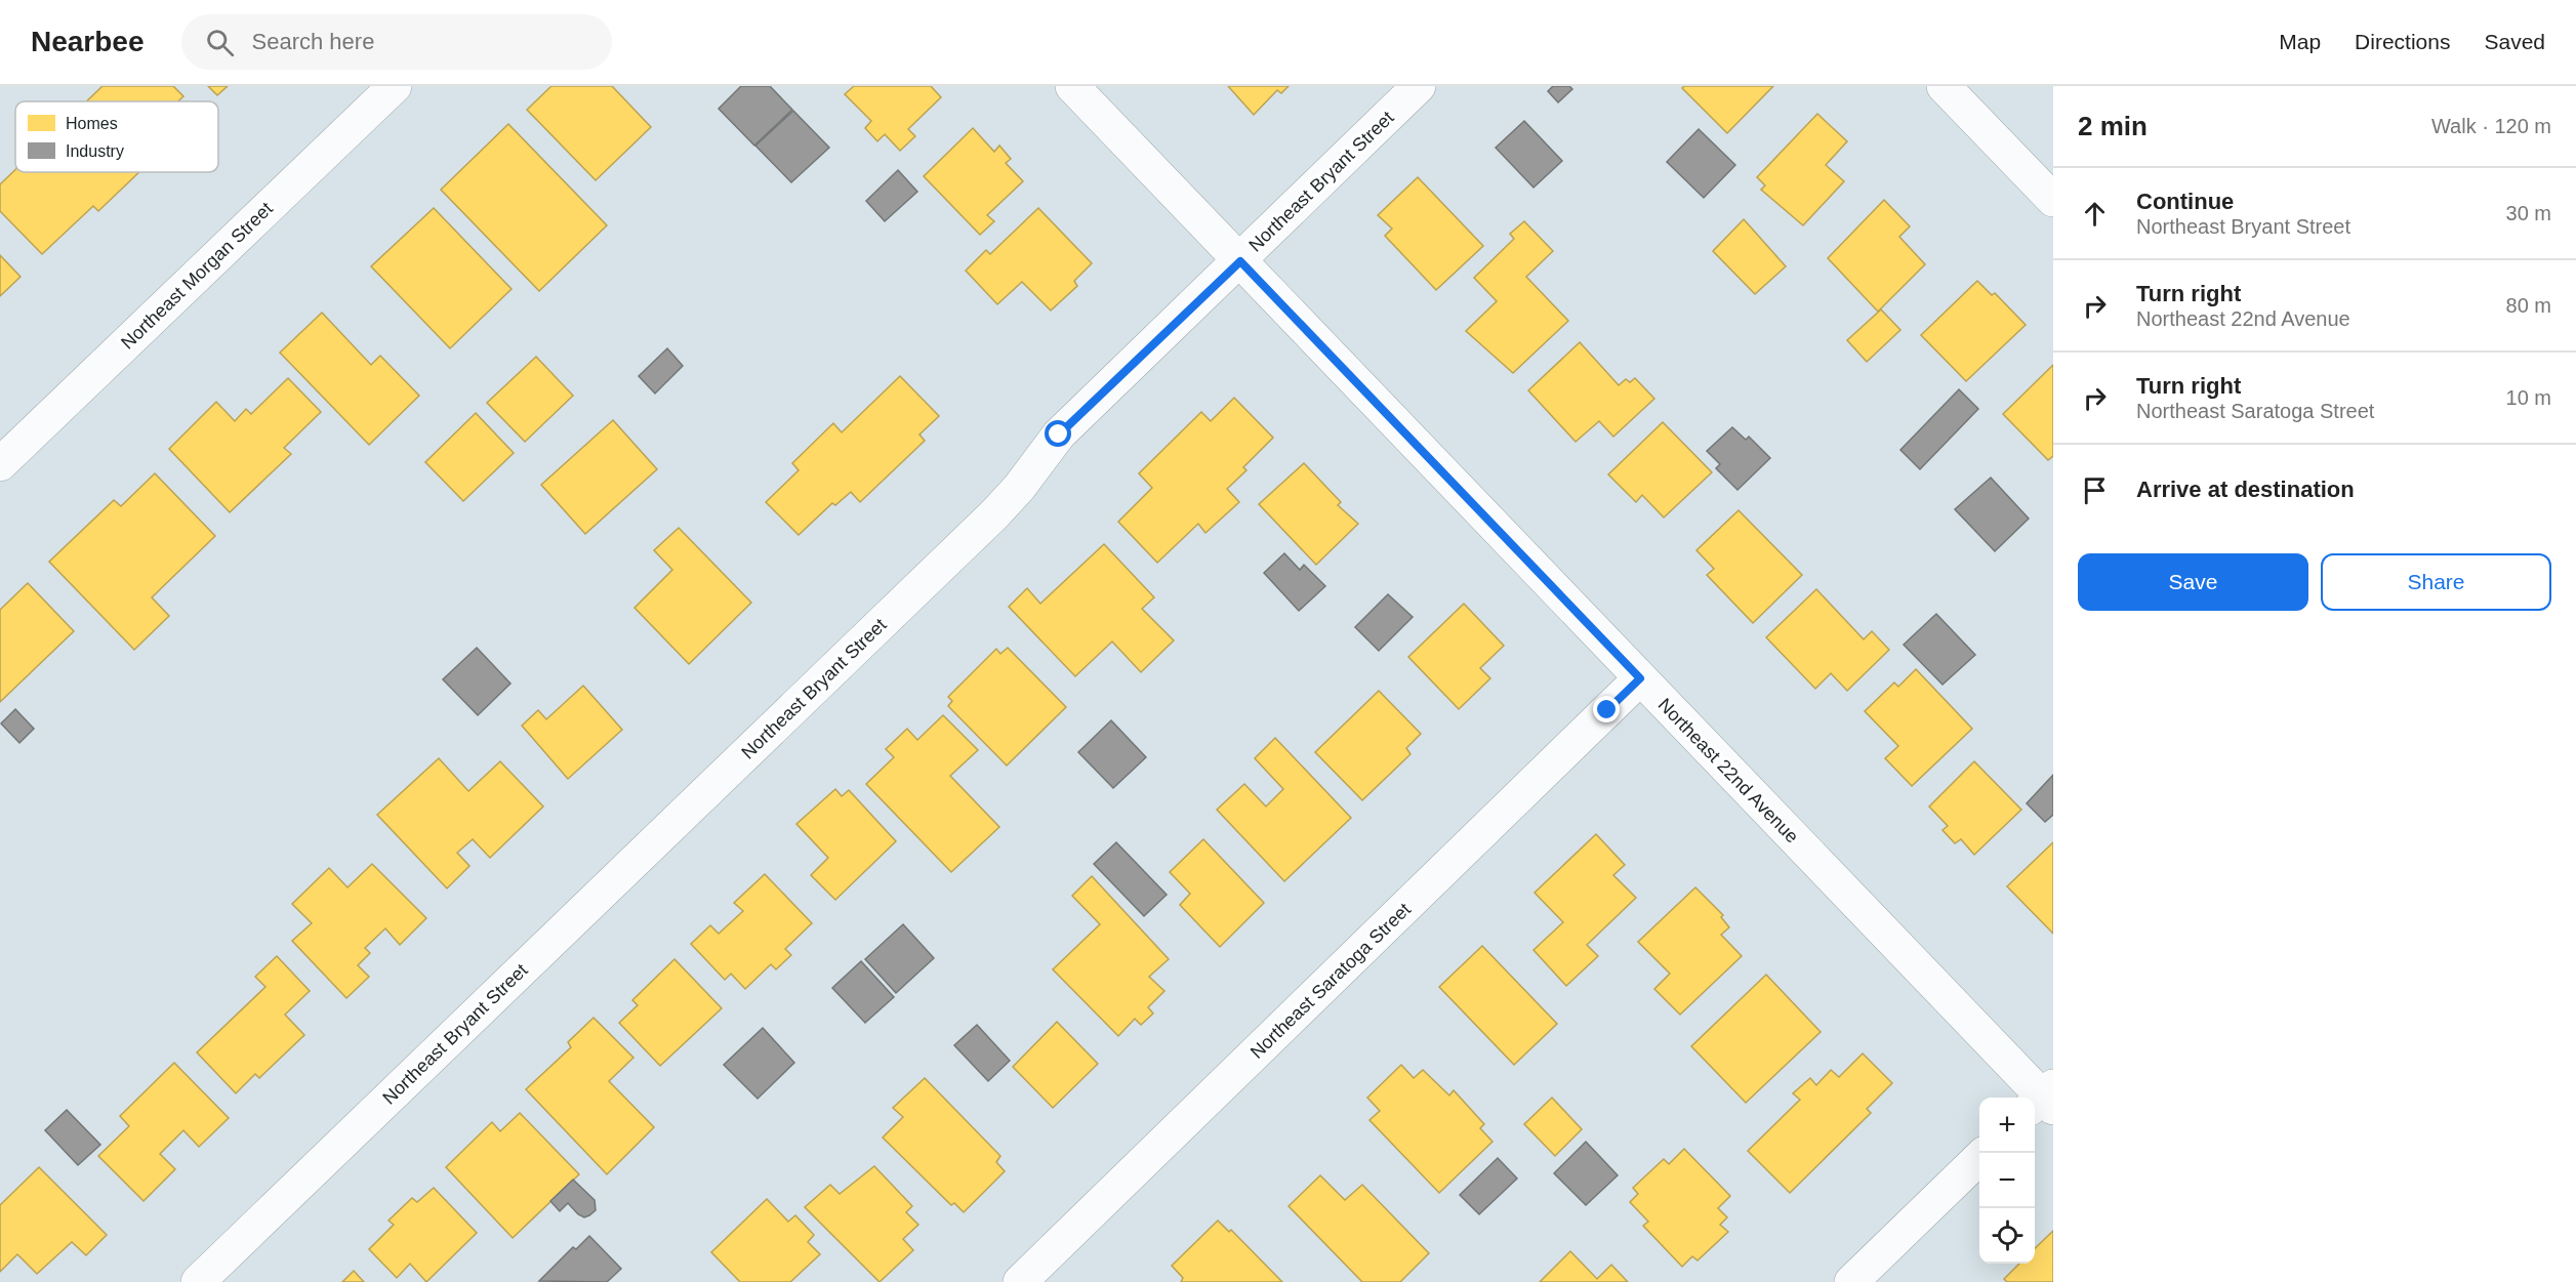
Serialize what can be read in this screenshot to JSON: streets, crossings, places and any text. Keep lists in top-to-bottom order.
{
  "streets": {
    "street": [
      "Northeast Bryant Street",
      "Northeast Morgan Street",
      "Northeast 22nd Avenue",
      "Northeast Saratoga Street"
    ]
  },
  "crossings": [
    ["Northeast Bryant Street", "Northeast 22nd Avenue"],
    ["Northeast 22nd Avenue", "Northeast Saratoga Street"]
  ],
  "legend": ["Homes", "Industry"],
  "page": {
    "header": "Nearbee",
    "search": "Search here",
    "nav": ["Map", "Directions", "Saved"],
    "heading": ["2 min", "Walk · 120 m"],
    "list": [
      ["Continue", "Northeast Bryant Street", "30 m"],
      ["Turn right", "Northeast 22nd Avenue", "80 m"],
      ["Turn right", "Northeast Saratoga Street", "10 m"],
      "Arrive at destination"
    ],
    "buttons": ["Save", "Share"],
    "map_buttons": ["+", "−"]
  }
}
